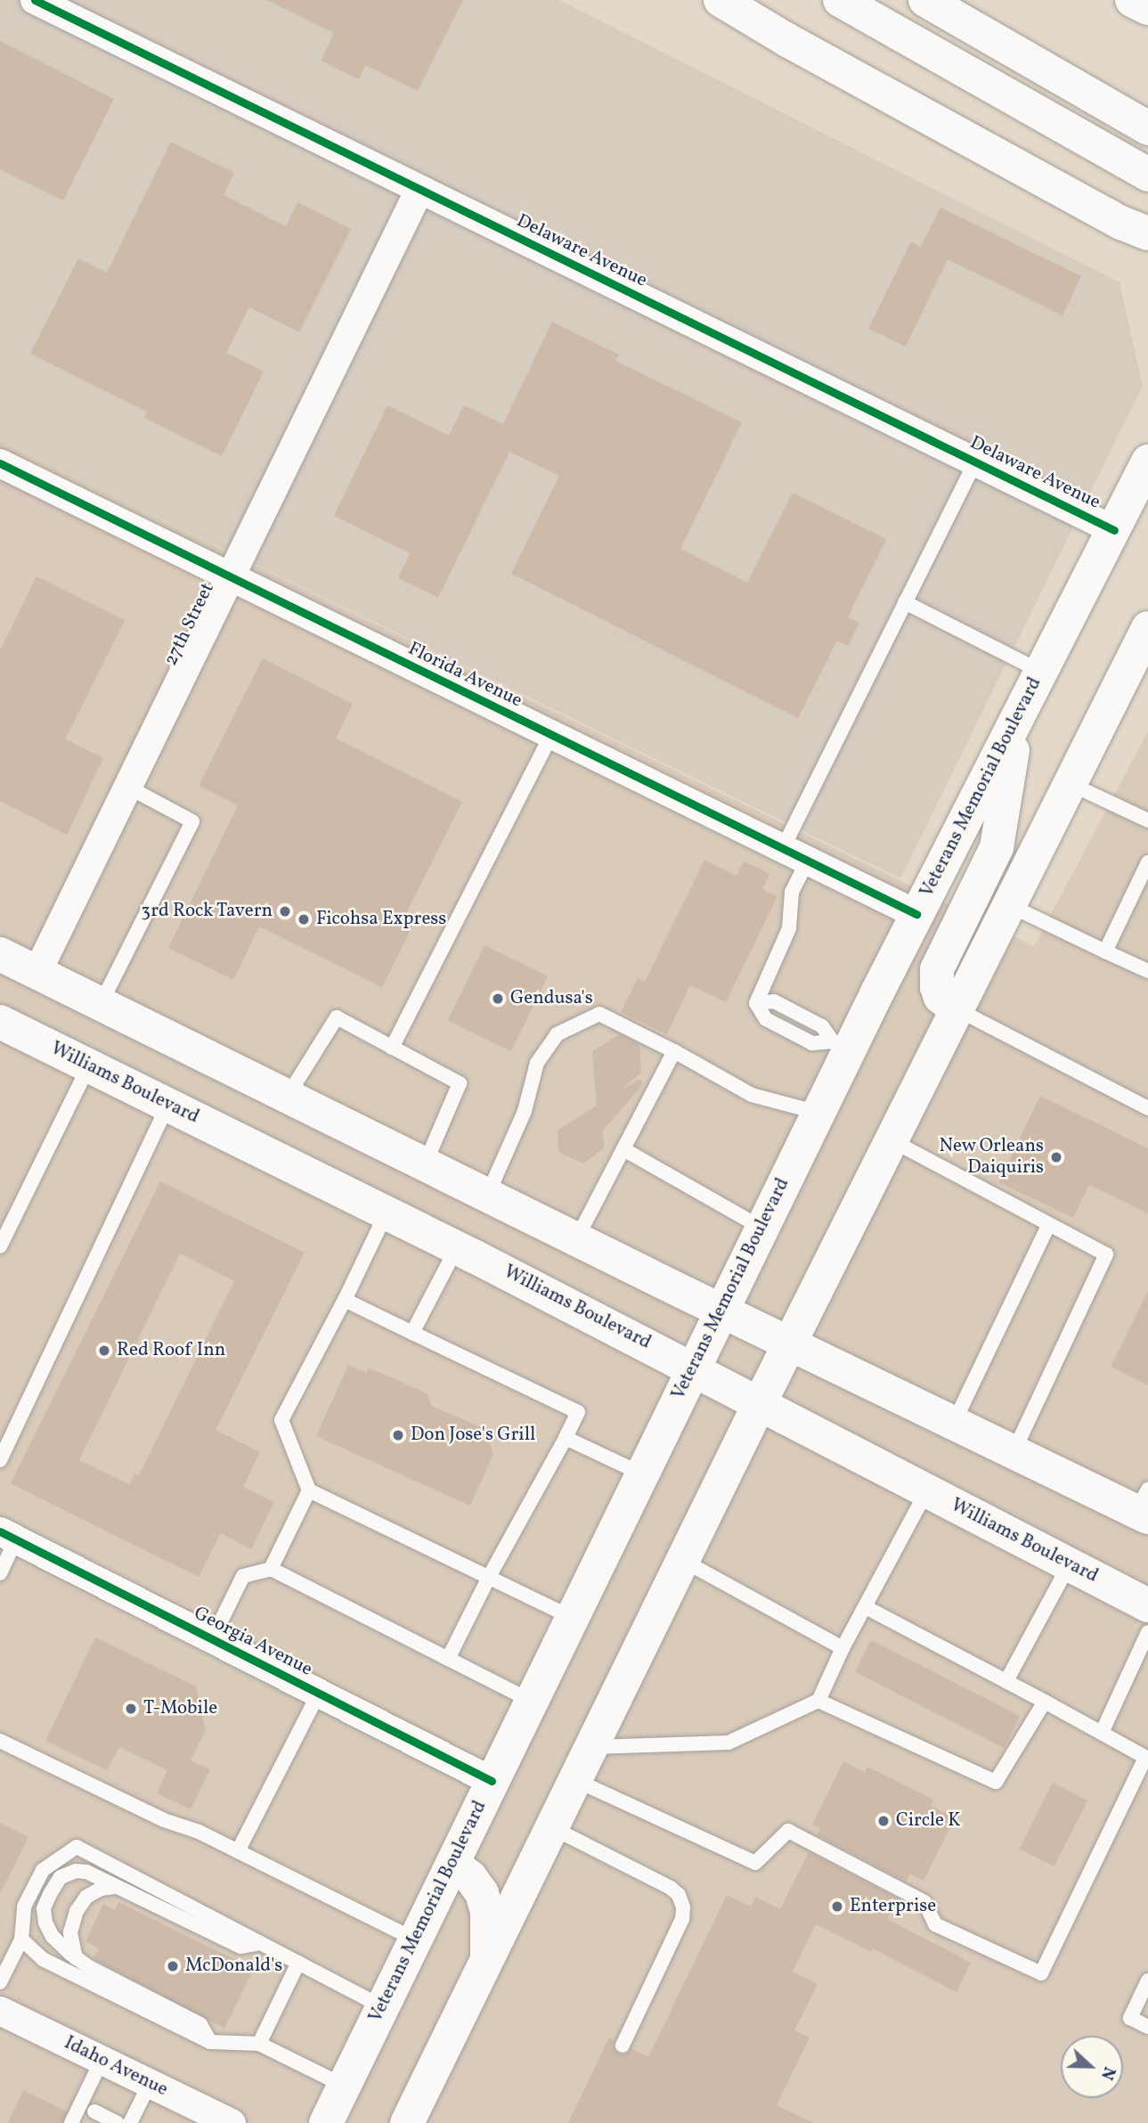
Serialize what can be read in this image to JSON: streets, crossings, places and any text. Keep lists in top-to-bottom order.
{
  "streets": {
    "main road": ["Veterans Memorial Boulevard", "Williams Boulevard"],
    "street": [
      "Delaware Avenue",
      "27th Street",
      "Florida Avenue",
      "Georgia Avenue",
      "Idaho Avenue"
    ]
  },
  "crossings": [
    ["Delaware Avenue", "27th Street"],
    ["Delaware Avenue", "Veterans Memorial Boulevard"],
    ["27th Street", "Florida Avenue"],
    ["Florida Avenue", "Veterans Memorial Boulevard"],
    ["Veterans Memorial Boulevard", "Williams Boulevard"],
    ["Veterans Memorial Boulevard", "Georgia Avenue"]
  ],
  "places": [
    "3rd Rock Tavern",
    "Ficohsa Express",
    "Gendusa's",
    "New Orleans Daiquiris",
    "Red Roof Inn",
    "Don Jose's Grill",
    "T-Mobile",
    "Circle K",
    "Enterprise",
    "McDonald's"
  ],
  "north": "right"
}
